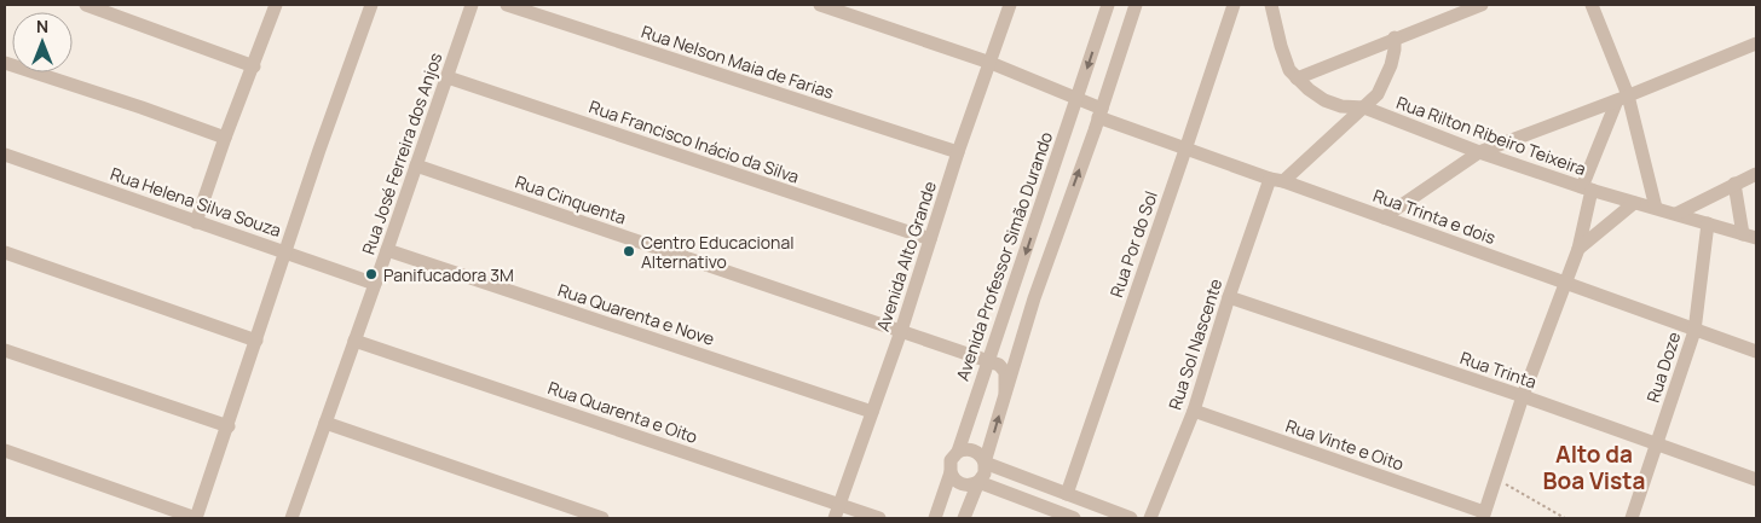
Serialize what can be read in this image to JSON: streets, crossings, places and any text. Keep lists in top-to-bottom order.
{
  "streets": {
    "street": [
      "Rua Nelson Maia de Farias",
      "Rua Rilton Ribeiro Teixeira",
      "Rua Francisco Inácio da Silva",
      "Rua José Ferreira dos Anjos",
      "Rua Cinquenta",
      "Rua Helena Silva Souza",
      "Rua Trinta e dois",
      "Rua Por do Sol",
      "Avenida Alto Grande",
      "Avenida Professor Simão Durando",
      "Rua Quarenta e Nove",
      "Rua Sol Nascente",
      "Rua Doze",
      "Rua Trinta",
      "Rua Quarenta e Oito",
      "Rua Vinte e Oito"
    ]
  },
  "crossings": [
    ["Rua Nelson Maia de Farias", "Avenida Alto Grande"],
    ["Rua Rilton Ribeiro Teixeira", "Rua Doze"],
    ["Rua Francisco Inácio da Silva", "Rua José Ferreira dos Anjos"],
    ["Rua Francisco Inácio da Silva", "Avenida Alto Grande"],
    ["Rua José Ferreira dos Anjos", "Rua Cinquenta"],
    ["Rua José Ferreira dos Anjos", "Rua Helena Silva Souza"],
    ["Rua José Ferreira dos Anjos", "Rua Quarenta e Nove"],
    ["Rua José Ferreira dos Anjos", "Rua Quarenta e Oito"],
    ["Rua Cinquenta", "Avenida Alto Grande"],
    ["Rua Cinquenta", "Avenida Professor Simão Durando"],
    ["Rua Trinta e dois", "Rua Por do Sol"],
    ["Rua Trinta e dois", "Avenida Alto Grande"],
    ["Rua Trinta e dois", "Avenida Professor Simão Durando"],
    ["Rua Trinta e dois", "Rua Sol Nascente"],
    ["Rua Trinta e dois", "Rua Doze"],
    ["Avenida Alto Grande", "Rua Quarenta e Nove"],
    ["Avenida Alto Grande", "Rua Quarenta e Oito"],
    ["Rua Sol Nascente", "Rua Trinta"],
    ["Rua Sol Nascente", "Rua Vinte e Oito"],
    ["Rua Doze", "Rua Trinta"]
  ],
  "districts": ["Alto da Boa Vista"],
  "places": ["Centro Educacional Alternativo", "Panifucadora 3M"],
  "north": "top"
}
